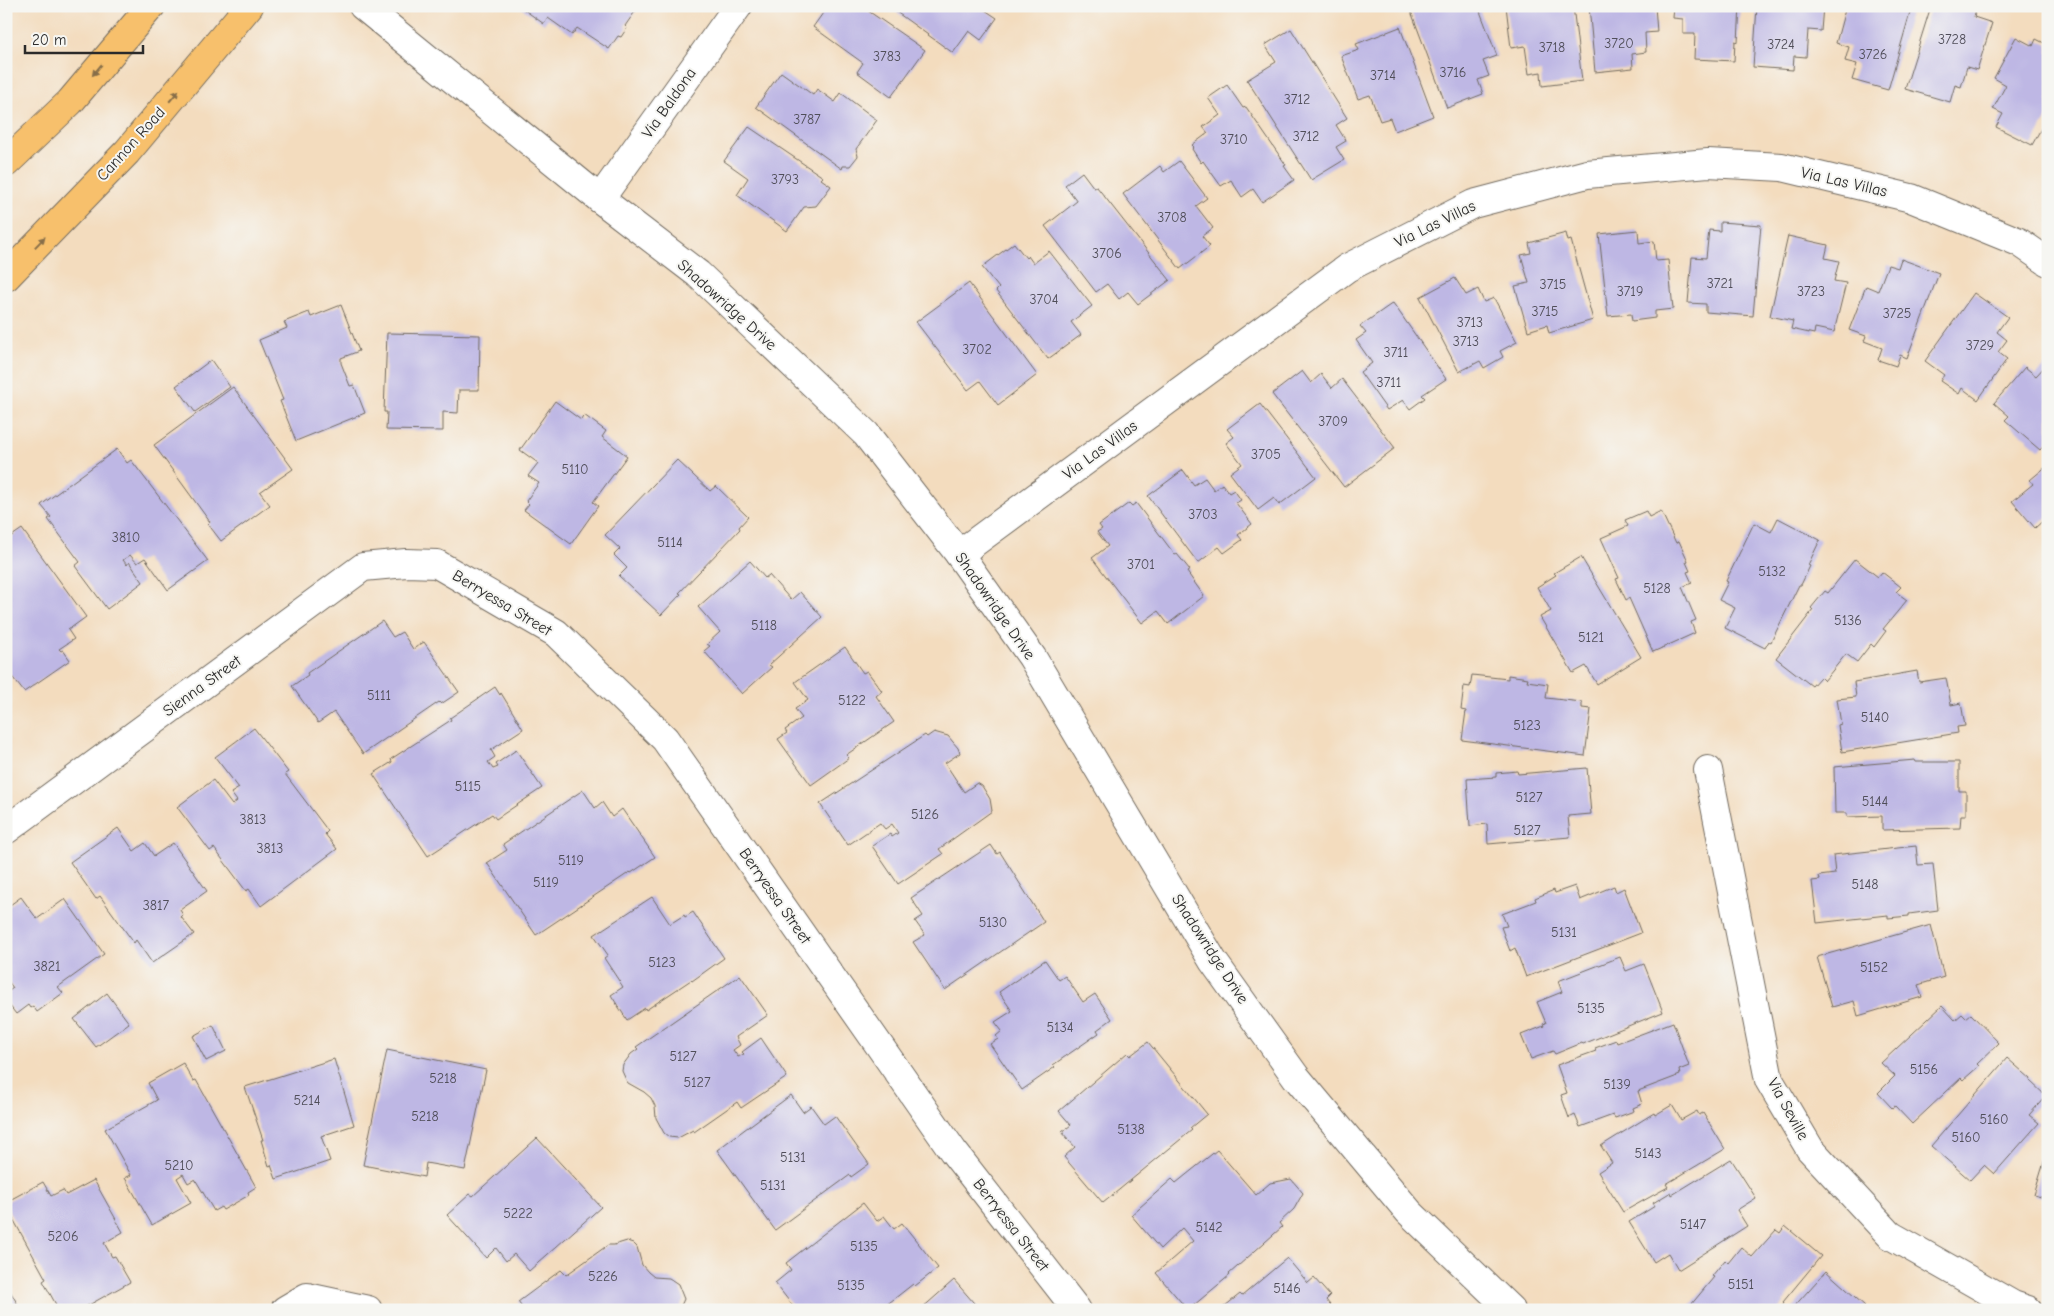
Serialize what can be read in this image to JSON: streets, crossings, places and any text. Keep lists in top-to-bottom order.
{
  "streets": {
    "main road": ["Cannon Road"],
    "street": [
      "Via Baldona",
      "Via Las Villas",
      "Shadowridge Drive",
      "Berryessa Street",
      "Sienna Street",
      "Via Seville"
    ]
  },
  "crossings": [
    ["Via Baldona", "Shadowridge Drive"],
    ["Via Las Villas", "Shadowridge Drive"],
    ["Berryessa Street", "Sienna Street"]
  ],
  "house_numbers": [
    "3728",
    "3720",
    "3724",
    "3718",
    "3726",
    "3783",
    "3716",
    "3714",
    "3712",
    "3787",
    "3712",
    "3710",
    "3793",
    "3708",
    "3706",
    "3721",
    "3715",
    "3719",
    "3723",
    "3704",
    "3715",
    "3725",
    "3713",
    "3713",
    "3729",
    "3702",
    "3711",
    "3711",
    "3709",
    "3705",
    "5110",
    "3703",
    "3810",
    "5114",
    "3701",
    "5132",
    "5128",
    "5136",
    "5118",
    "5121",
    "5111",
    "5122",
    "5140",
    "5123",
    "5115",
    "5127",
    "5144",
    "5126",
    "3813",
    "5127",
    "3813",
    "5119",
    "5119",
    "5148",
    "3817",
    "5130",
    "5131",
    "5123",
    "3821",
    "5152",
    "5135",
    "5134",
    "5127",
    "5156",
    "5218",
    "5127",
    "5139",
    "5214",
    "5218",
    "5160",
    "5138",
    "5160",
    "5143",
    "5131",
    "5210",
    "5131",
    "5222",
    "5147",
    "5142",
    "5206",
    "5135",
    "5226",
    "5151",
    "5135",
    "5146"
  ],
  "scale_bar": "20 m"
}
